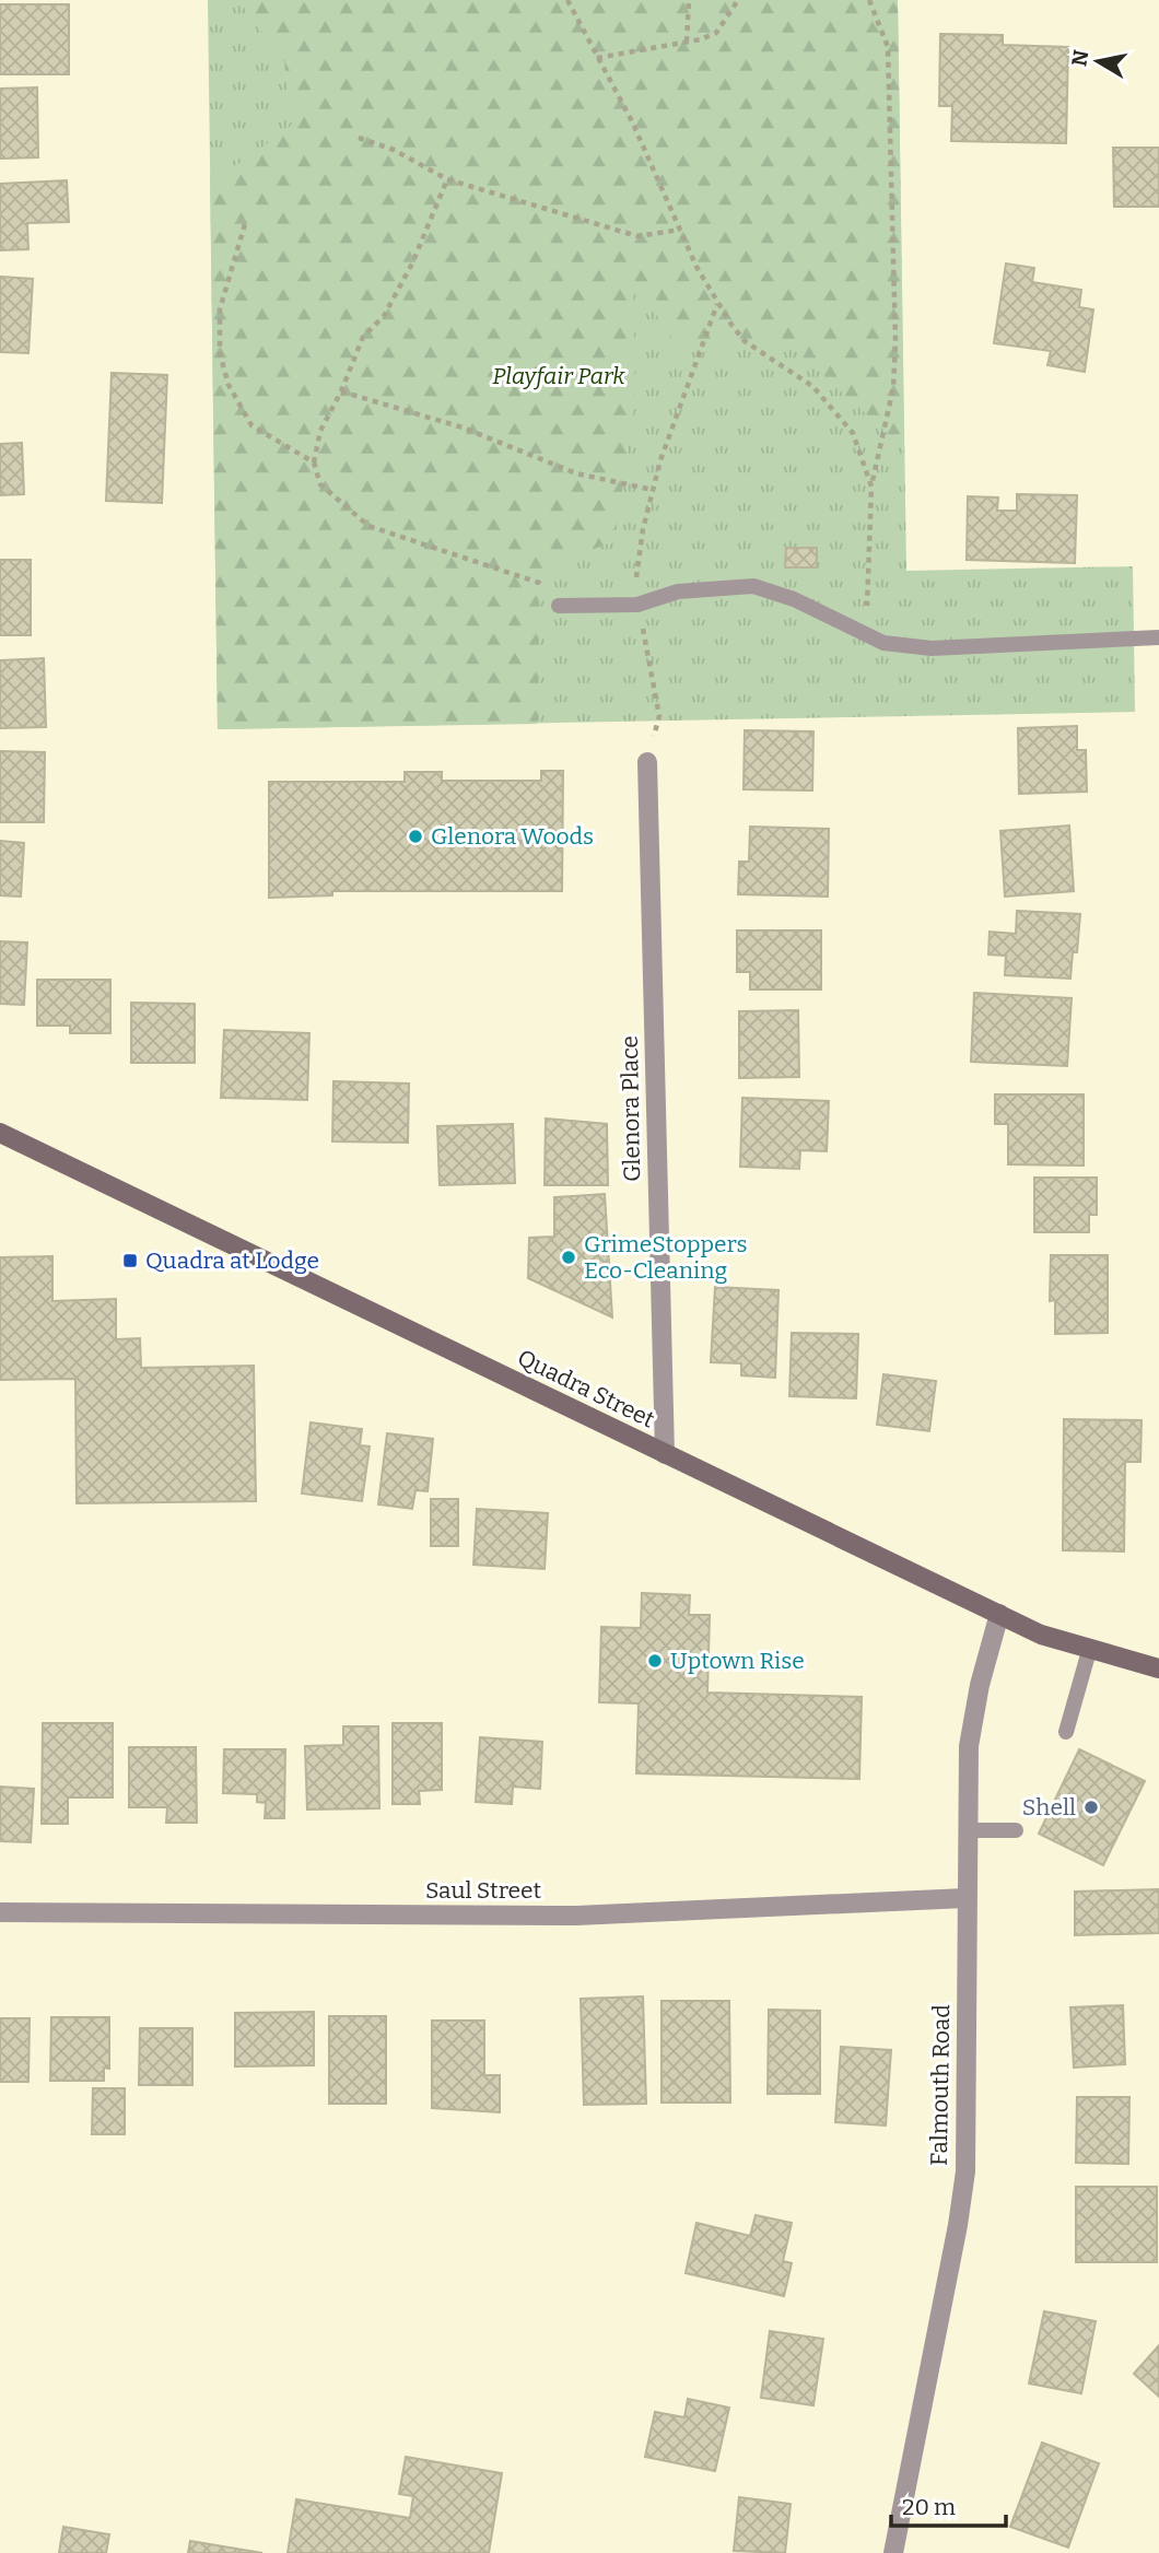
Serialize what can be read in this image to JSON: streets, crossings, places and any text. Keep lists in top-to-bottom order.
{
  "streets": {
    "main road": ["Quadra Street"],
    "street": ["Glenora Place", "Saul Street", "Falmouth Road"]
  },
  "crossings": [
    ["Glenora Place", "Quadra Street"],
    ["Quadra Street", "Falmouth Road"],
    ["Saul Street", "Falmouth Road"]
  ],
  "parks": ["Playfair Park"],
  "places": {
    "other": [
      "Glenora Woods",
      "GrimeStoppers Eco-Cleaning",
      "Uptown Rise",
      "Shell"
    ],
    "transit": ["Quadra at Lodge"]
  },
  "scale_bar": "20 m",
  "north": "left"
}
